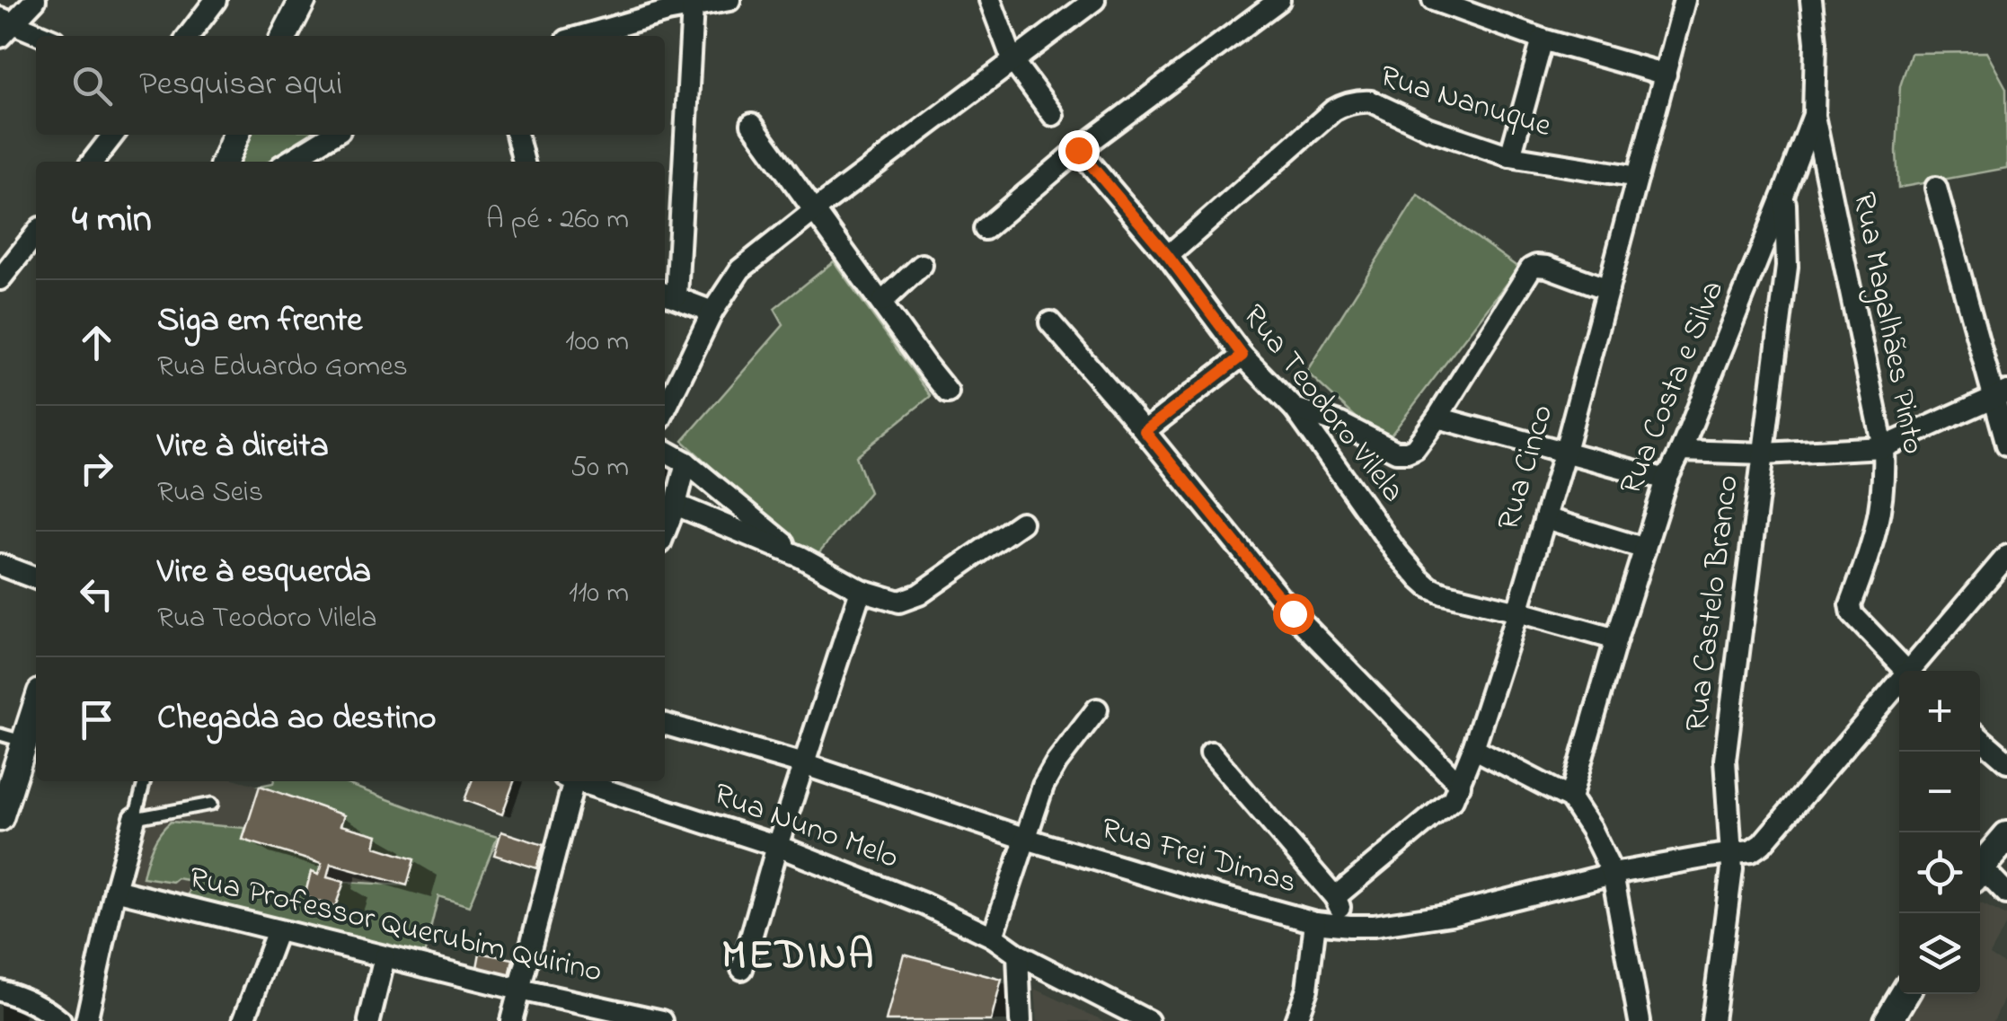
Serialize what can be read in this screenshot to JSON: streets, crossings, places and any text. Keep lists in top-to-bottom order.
{
  "streets": {
    "street": [
      "Rua Nanuque",
      "Rua Magalhães Pinto",
      "Rua Costa e Silva",
      "Rua Teodoro Vilela",
      "Rua Cinco",
      "Rua Castelo Branco",
      "Rua Nuno Melo",
      "Rua Frei Dimas",
      "Rua Professor Querubim Quirino"
    ]
  },
  "crossings": [
    ["Rua Nanuque", "Rua Teodoro Vilela"],
    ["Rua Nanuque", "Rua Cinco"],
    ["Rua Magalhães Pinto", "Rua Costa e Silva"],
    ["Rua Costa e Silva", "Rua Teodoro Vilela"],
    ["Rua Costa e Silva", "Rua Castelo Branco"],
    ["Rua Teodoro Vilela", "Rua Cinco"],
    ["Rua Castelo Branco", "Rua Frei Dimas"]
  ],
  "districts": ["MEDINA"],
  "page": {
    "search": "Pesquisar aqui",
    "heading": ["4 min", "A pé · 260 m"],
    "list": [
      ["Siga em frente", "Rua Eduardo Gomes", "100 m"],
      ["Vire à direita", "Rua Seis", "50 m"],
      ["Vire à esquerda", "Rua Teodoro Vilela", "110 m"],
      "Chegada ao destino"
    ],
    "map_buttons": ["+", "−"]
  }
}
